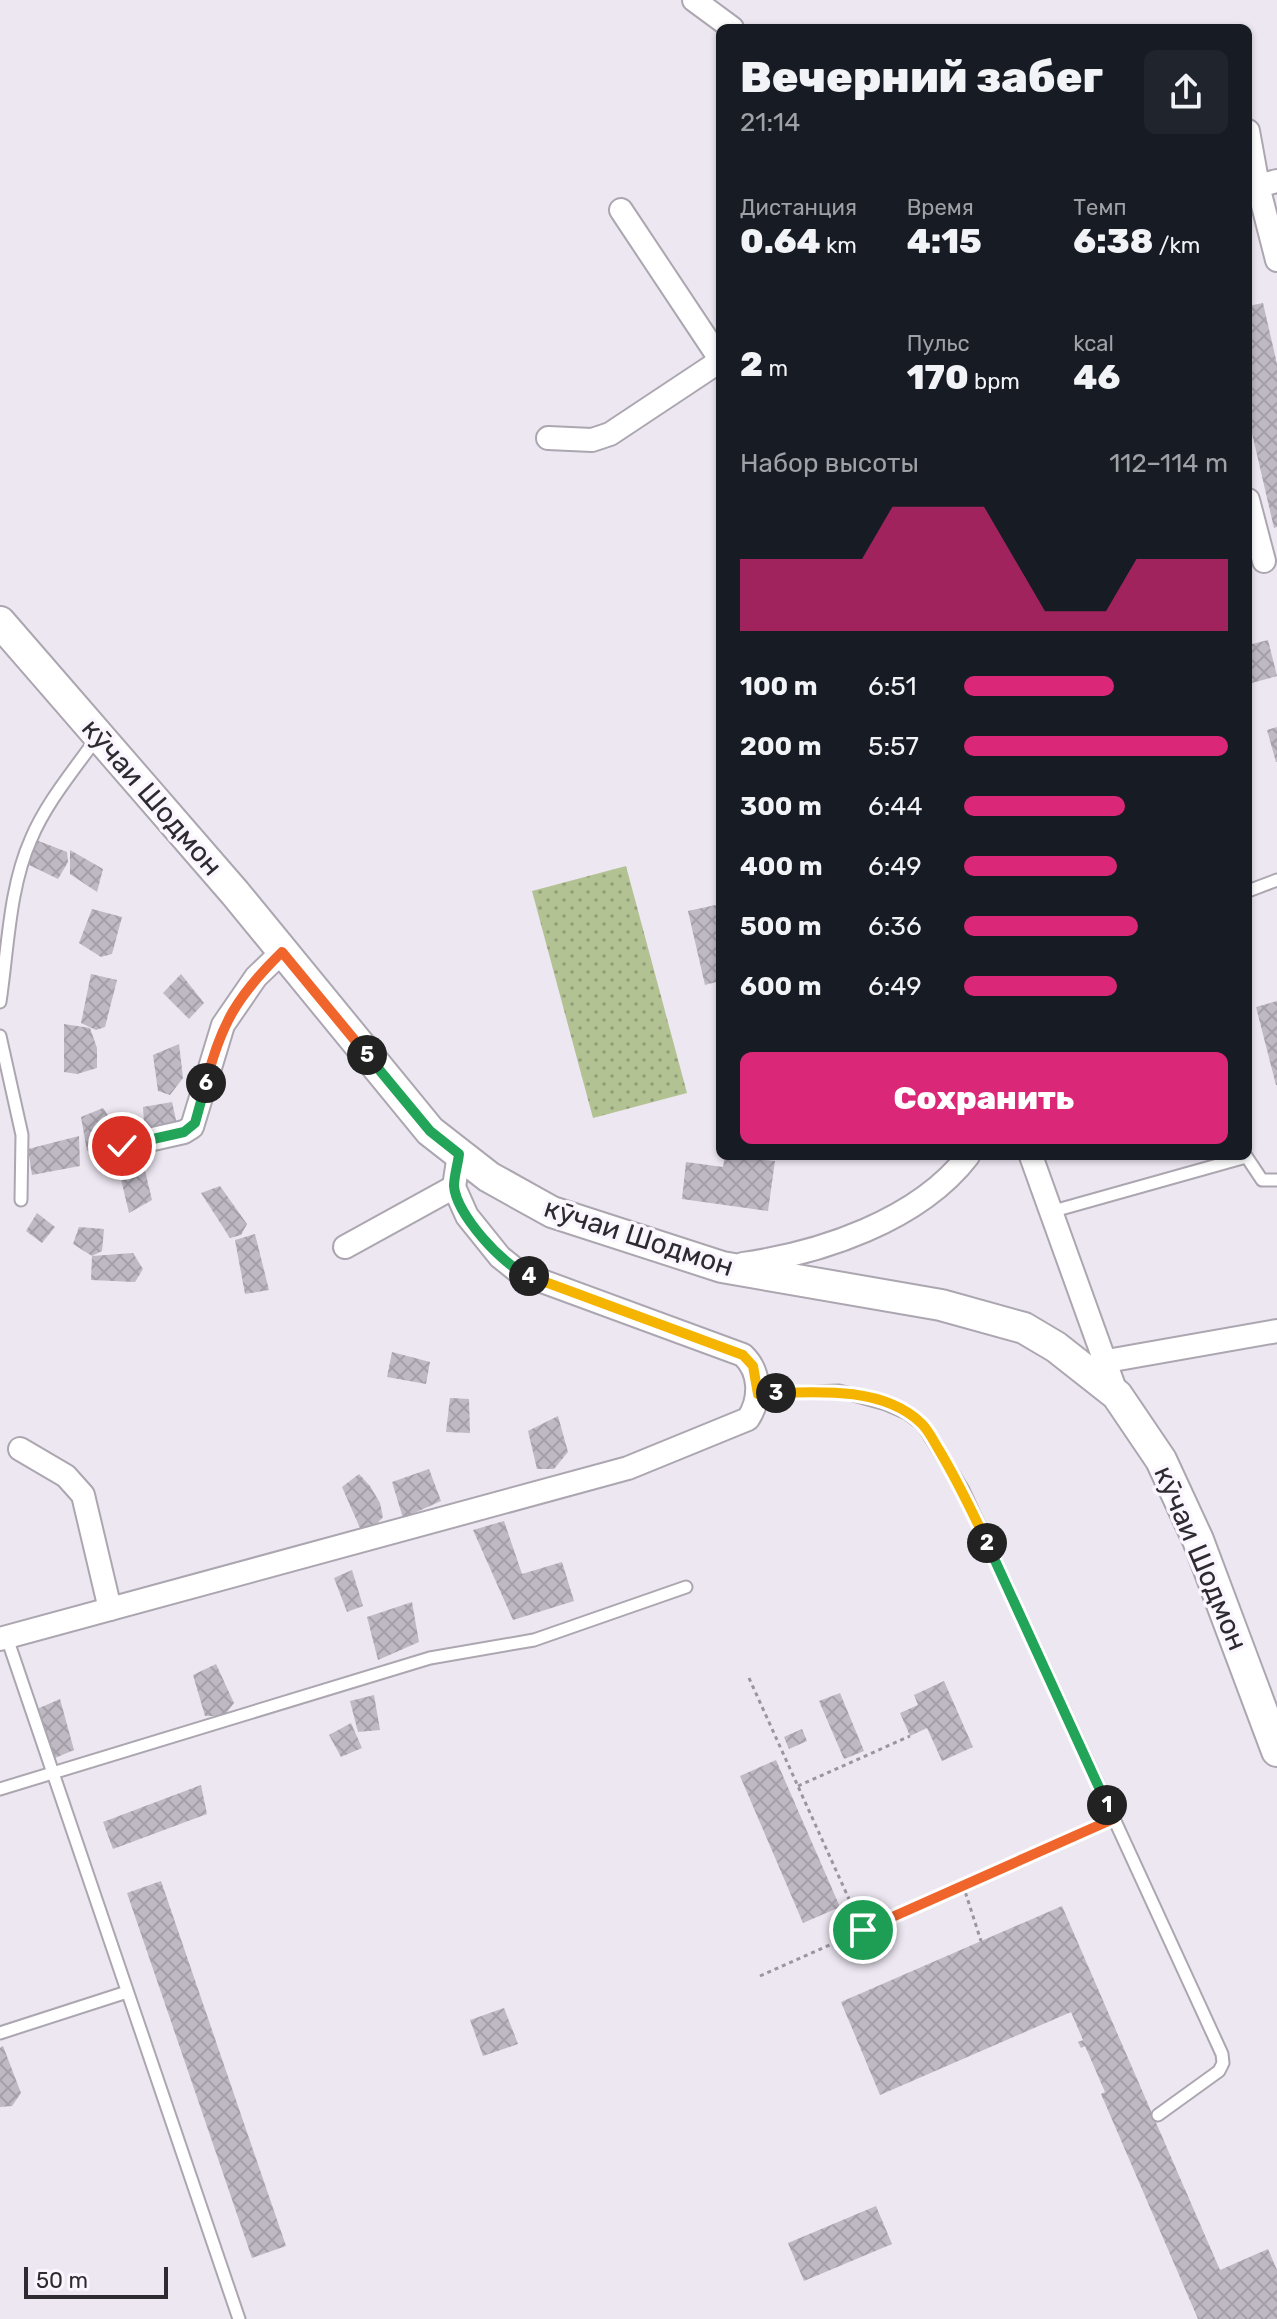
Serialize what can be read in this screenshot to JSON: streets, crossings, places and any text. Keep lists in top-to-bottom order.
{
  "streets": {
    "main road": ["кӯчаи Шодмон"]
  },
  "scale_bar": "50 m",
  "page": {
    "heading": ["Вечерний забег", "21:14"],
    "stats": [
      ["Дистанция", "0.64 km"],
      ["Время", "4:15"],
      ["Темп", "6:38 /km"],
      ["2 m"],
      ["Пульс", "170 bpm"],
      ["kcal", "46"]
    ],
    "chart": ["Набор высоты", "112–114 m"],
    "list": [
      {
        "name": "100 m",
        "note": "6:51"
      },
      {
        "name": "200 m",
        "note": "5:57"
      },
      {
        "name": "300 m",
        "note": "6:44"
      },
      {
        "name": "400 m",
        "note": "6:49"
      },
      {
        "name": "500 m",
        "note": "6:36"
      },
      {
        "name": "600 m",
        "note": "6:49"
      }
    ],
    "pins": [
      "5",
      "6",
      "4",
      "3",
      "2",
      "1"
    ],
    "buttons": "Сохранить",
    "scale": "50 m"
  }
}
